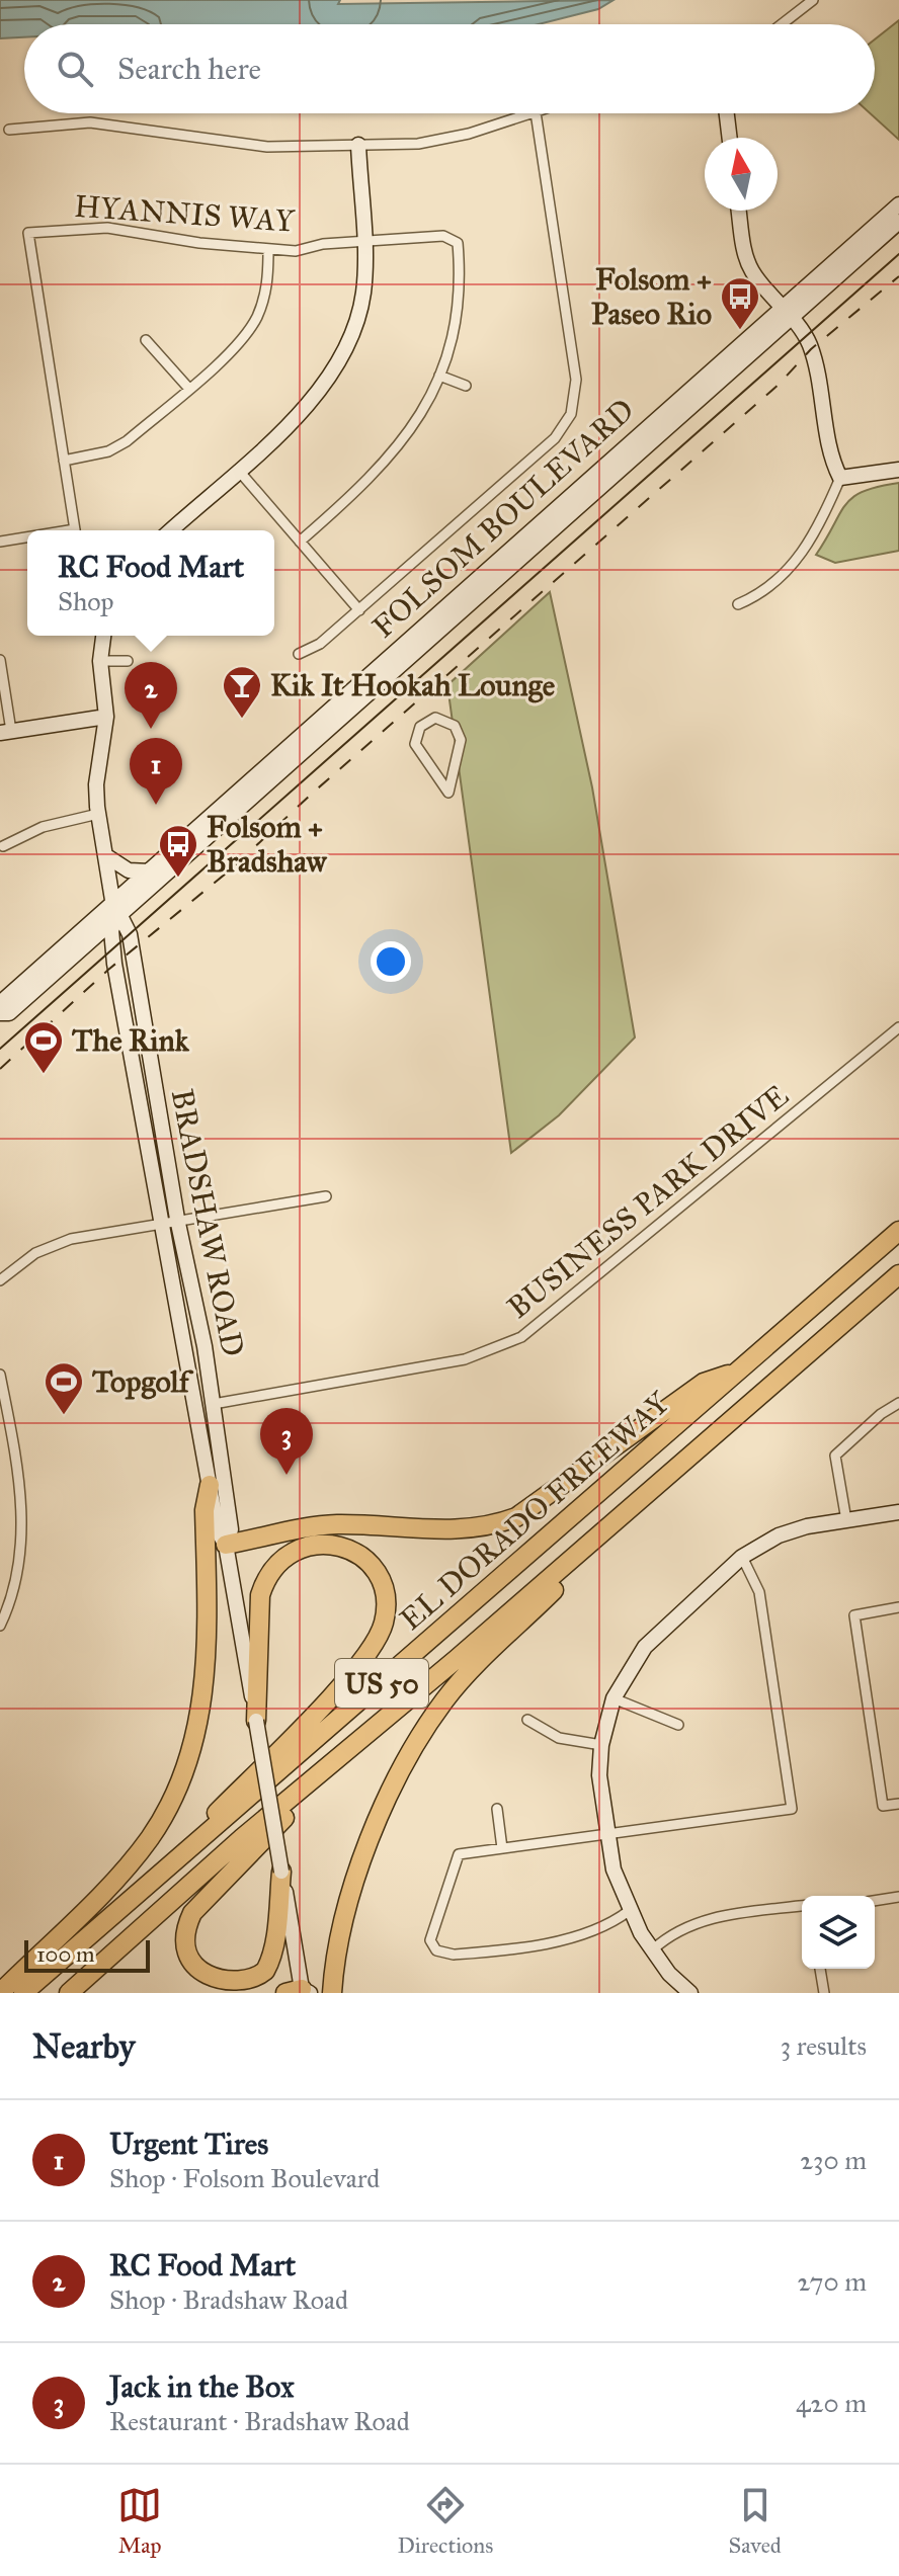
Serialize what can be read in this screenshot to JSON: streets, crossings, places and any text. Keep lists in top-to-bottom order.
{
  "streets": {
    "highway": ["EL DORADO FREEWAY", "US 50"],
    "main road": ["FOLSOM BOULEVARD", "BRADSHAW ROAD"],
    "street": ["HYANNIS WAY", "BUSINESS PARK DRIVE"]
  },
  "crossings": [
    ["FOLSOM BOULEVARD", "BRADSHAW ROAD"],
    ["BUSINESS PARK DRIVE", "BRADSHAW ROAD"]
  ],
  "places": {
    "bus stop": ["Folsom + Paseo Rio", "Folsom + Bradshaw"],
    "bar": ["Kik It Hookah Lounge"],
    "sports": ["The Rink", "Topgolf"]
  },
  "scale_bar": "100 m",
  "north": "top",
  "page": {
    "search": "Search here",
    "popup": ["RC Food Mart", "Shop"],
    "pins": ["2", "1", "3"],
    "scale": "100 m",
    "heading": ["Nearby", "3 results"],
    "list": [
      {
        "mark": "1",
        "name": "Urgent Tires",
        "note": "Shop · Folsom Boulevard",
        "value": "230 m"
      },
      {
        "mark": "2",
        "name": "RC Food Mart",
        "note": "Shop · Bradshaw Road",
        "value": "270 m"
      },
      {
        "mark": "3",
        "name": "Jack in the Box",
        "note": "Restaurant · Bradshaw Road",
        "value": "420 m"
      }
    ],
    "nav": ["Map", "Directions", "Saved"]
  }
}
